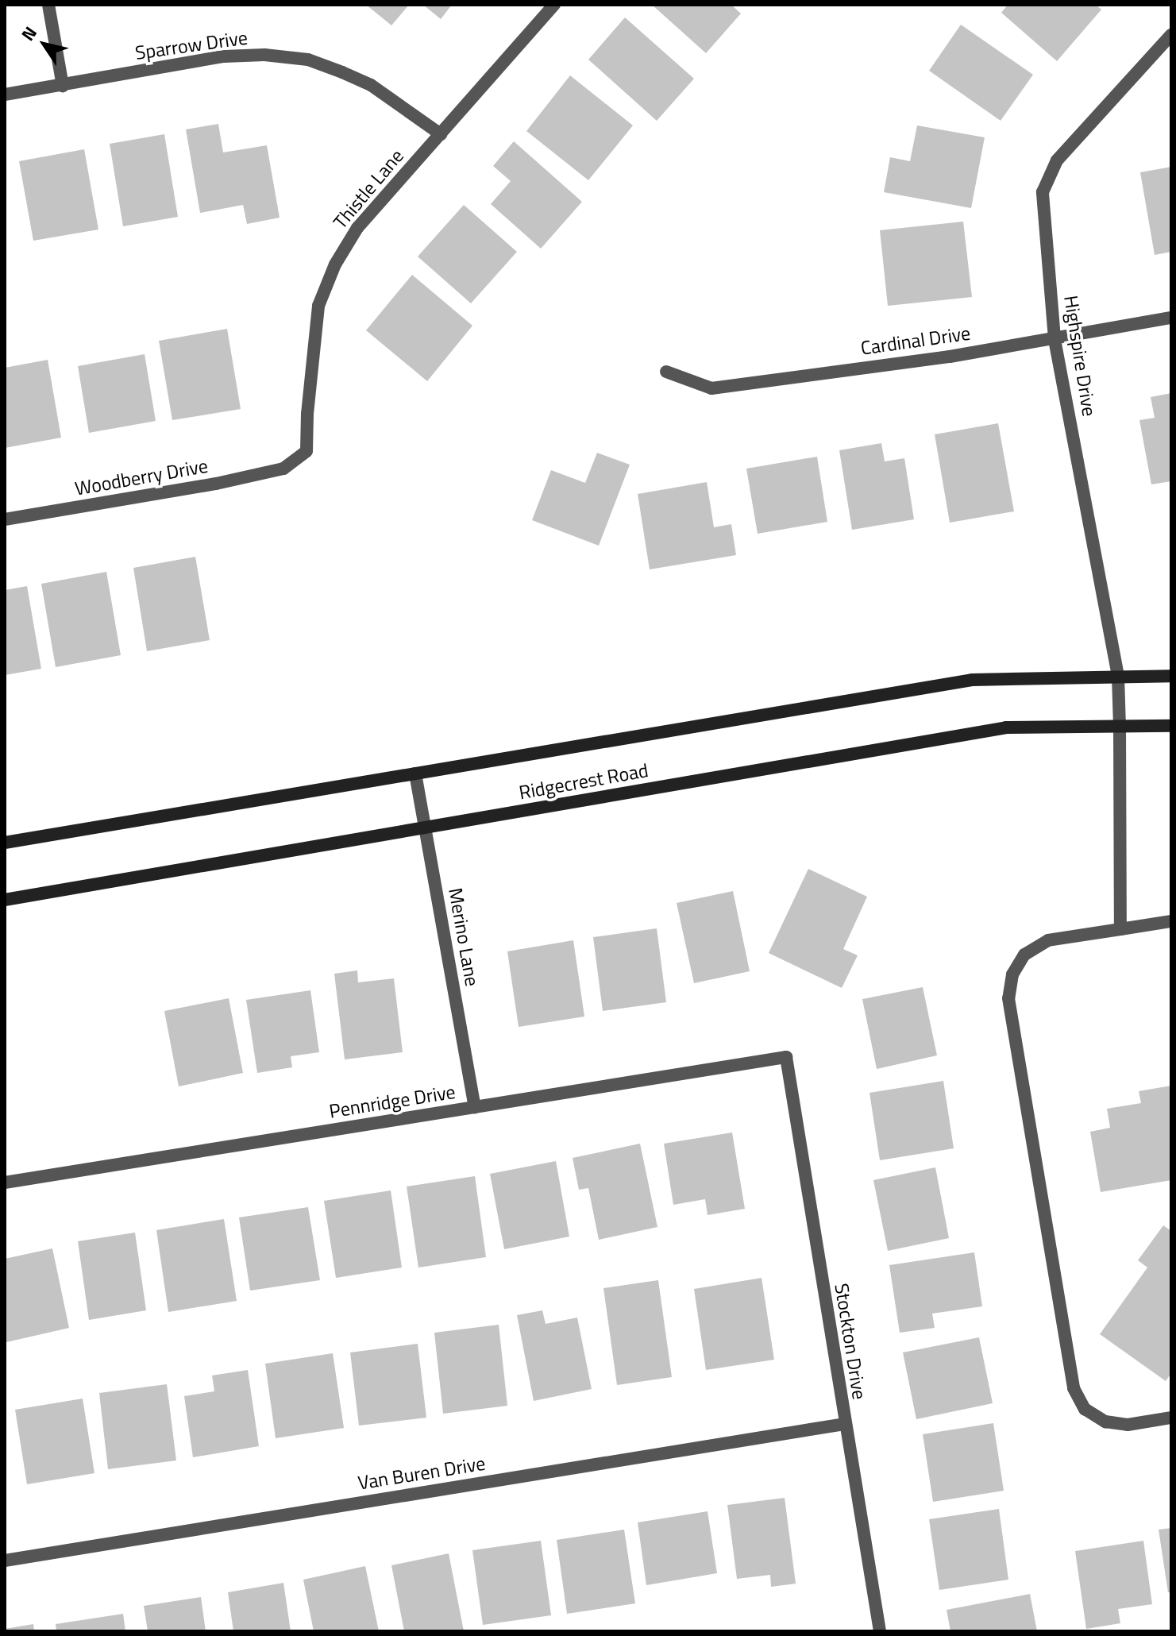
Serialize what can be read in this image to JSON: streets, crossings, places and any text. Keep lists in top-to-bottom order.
{
  "streets": {
    "main road": ["Ridgecrest Road"],
    "street": [
      "Sparrow Drive",
      "Thistle Lane",
      "Cardinal Drive",
      "Highspire Drive",
      "Woodberry Drive",
      "Merino Lane",
      "Pennridge Drive",
      "Stockton Drive",
      "Van Buren Drive"
    ]
  },
  "crossings": [
    ["Sparrow Drive", "Thistle Lane"],
    ["Thistle Lane", "Woodberry Drive"],
    ["Cardinal Drive", "Highspire Drive"],
    ["Highspire Drive", "Ridgecrest Road"],
    ["Ridgecrest Road", "Merino Lane"],
    ["Merino Lane", "Pennridge Drive"],
    ["Pennridge Drive", "Stockton Drive"],
    ["Stockton Drive", "Van Buren Drive"]
  ],
  "north": "top left"
}
